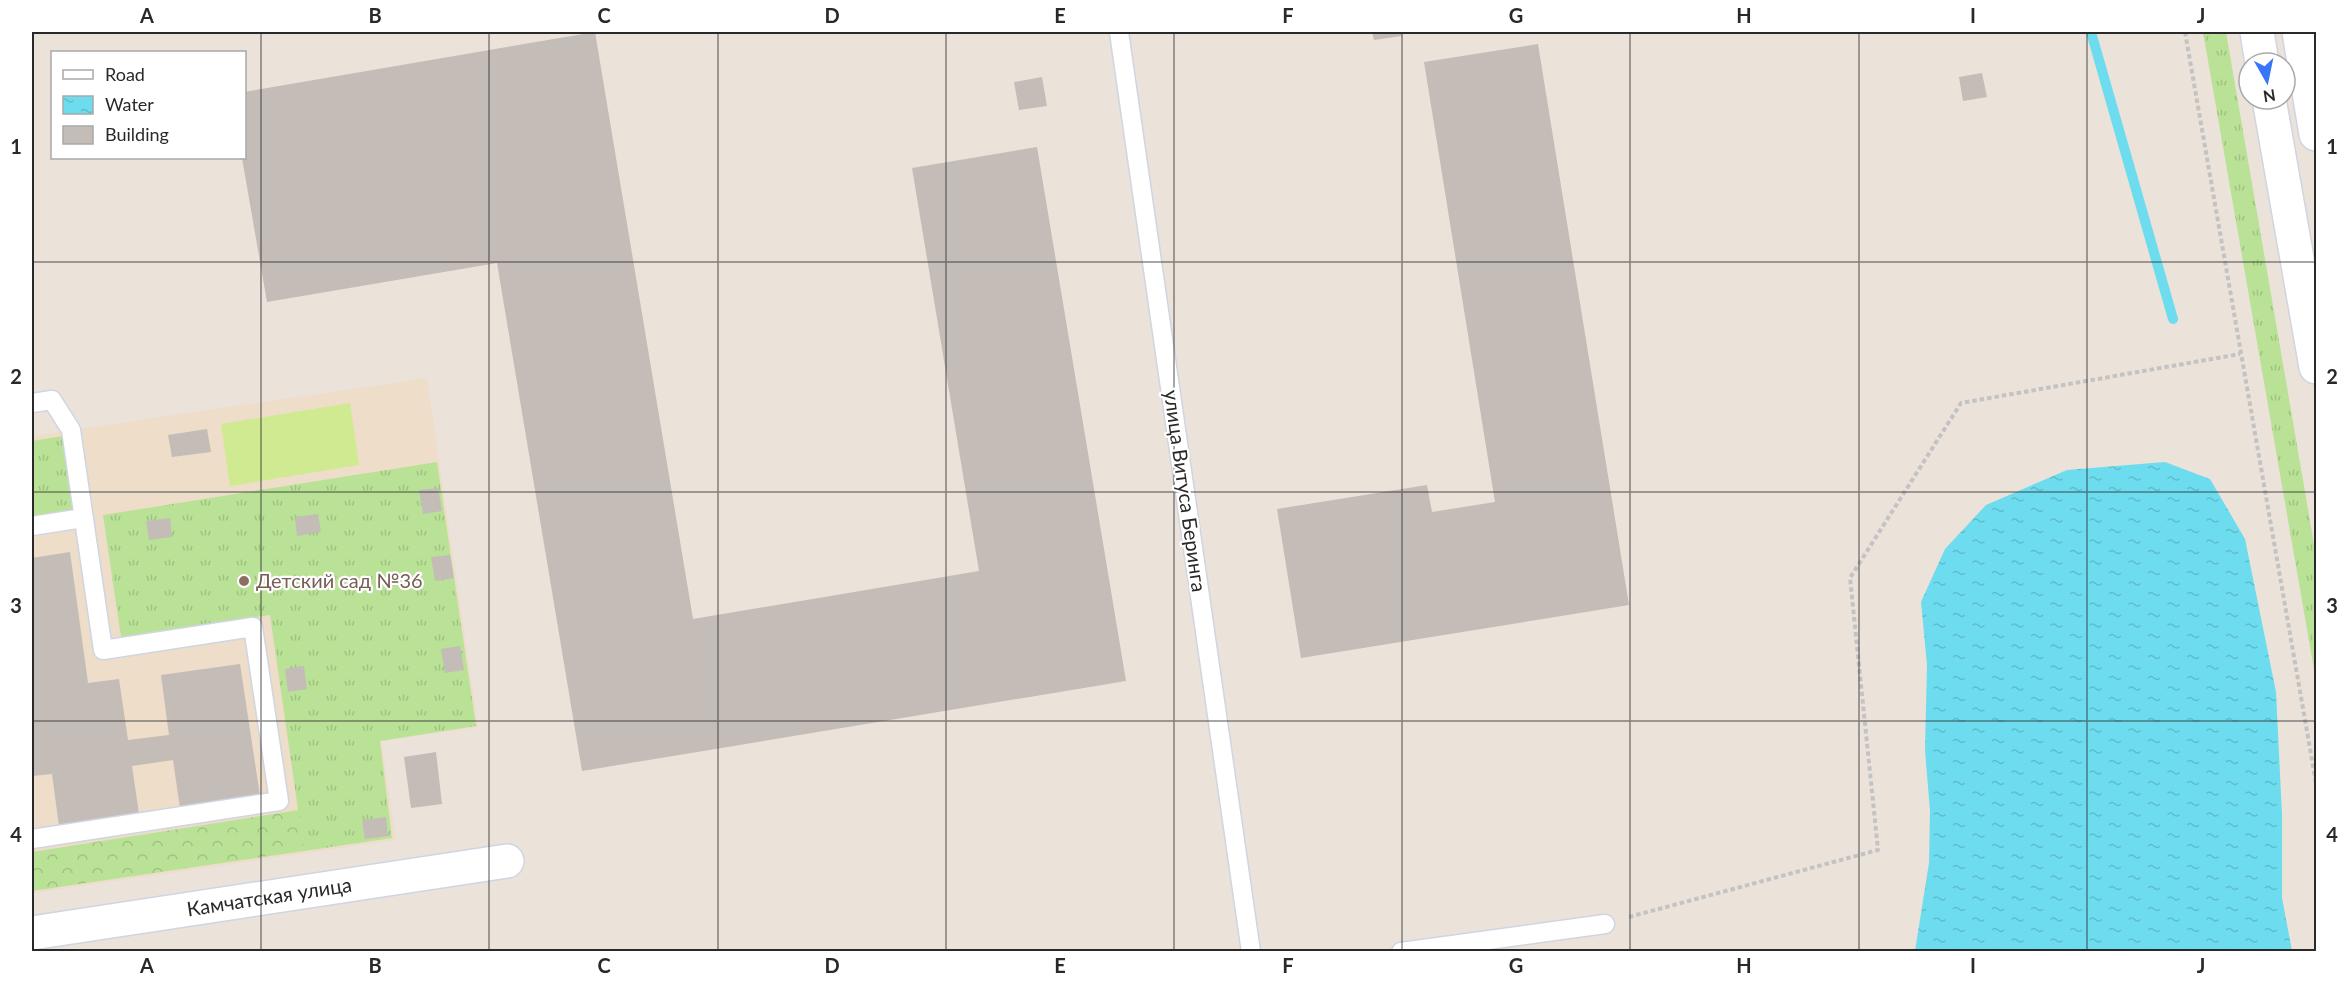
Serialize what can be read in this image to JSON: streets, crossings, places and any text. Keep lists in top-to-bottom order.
{
  "streets": {
    "street": ["Камчатская улица"],
    "lane": ["улица Витуса Беринга"]
  },
  "places": ["Детский сад №36"],
  "legend": ["Road", "Water", "Building"],
  "north": "bottom",
  "grid": {
    "columns": [
      "A",
      "B",
      "C",
      "D",
      "E",
      "F",
      "G",
      "H",
      "I",
      "J"
    ],
    "rows": [
      "1",
      "2",
      "3",
      "4"
    ]
  }
}
